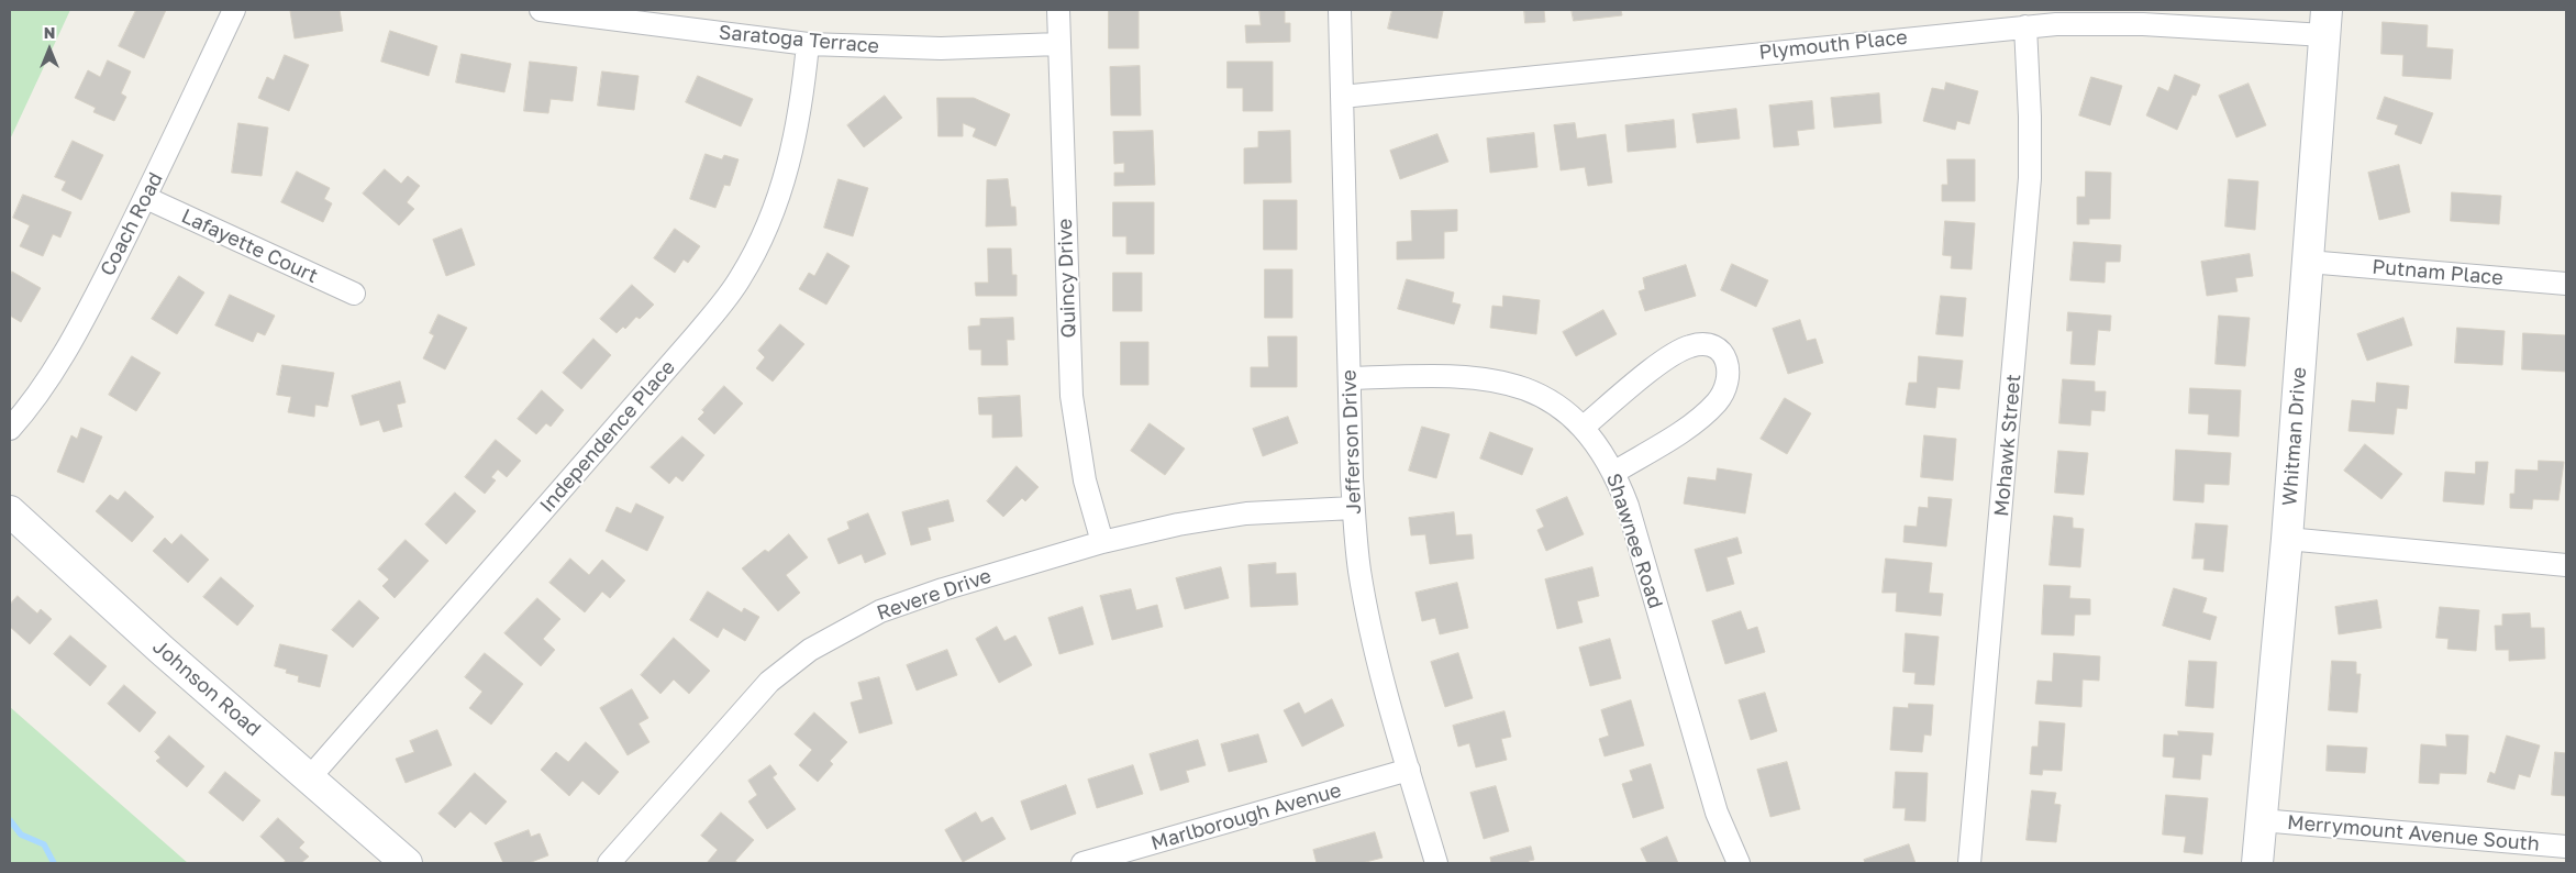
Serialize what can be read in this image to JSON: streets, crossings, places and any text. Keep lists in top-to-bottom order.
{
  "streets": {
    "street": [
      "Saratoga Terrace",
      "Plymouth Place",
      "Coach Road",
      "Lafayette Court",
      "Putnam Place",
      "Quincy Drive",
      "Independence Place",
      "Whitman Drive",
      "Jefferson Drive",
      "Mohawk Street",
      "Shawnee Road",
      "Revere Drive",
      "Johnson Road",
      "Marlborough Avenue",
      "Merrymount Avenue South"
    ]
  },
  "crossings": [
    ["Saratoga Terrace", "Quincy Drive"],
    ["Saratoga Terrace", "Independence Place"],
    ["Plymouth Place", "Whitman Drive"],
    ["Plymouth Place", "Jefferson Drive"],
    ["Plymouth Place", "Mohawk Street"],
    ["Coach Road", "Lafayette Court"],
    ["Putnam Place", "Whitman Drive"],
    ["Quincy Drive", "Revere Drive"],
    ["Independence Place", "Johnson Road"],
    ["Whitman Drive", "Merrymount Avenue South"],
    ["Jefferson Drive", "Shawnee Road"],
    ["Jefferson Drive", "Revere Drive"],
    ["Jefferson Drive", "Marlborough Avenue"]
  ],
  "north": "top"
}
